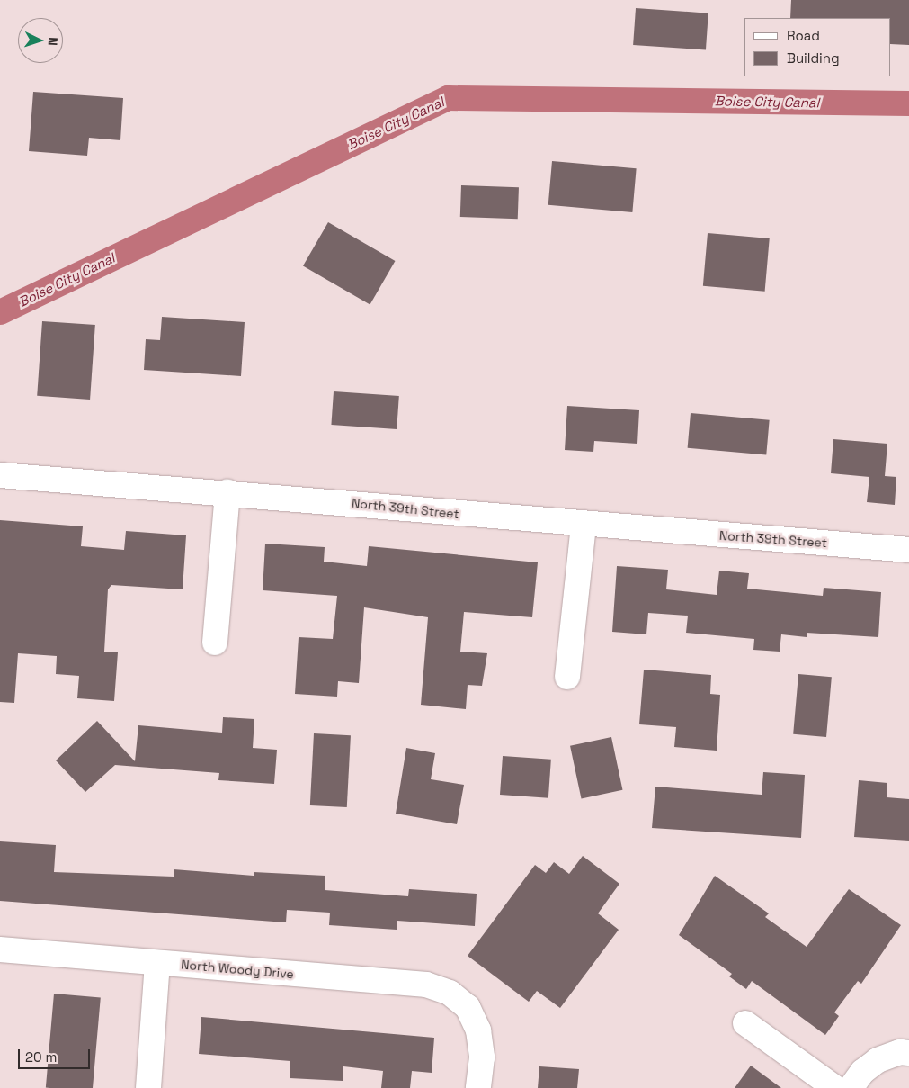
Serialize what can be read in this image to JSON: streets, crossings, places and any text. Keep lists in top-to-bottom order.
{
  "streets": {
    "street": ["North 39th Street", "North Woody Drive"]
  },
  "water": ["Boise City Canal"],
  "legend": ["Road", "Building"],
  "scale_bar": "20 m",
  "north": "right"
}
